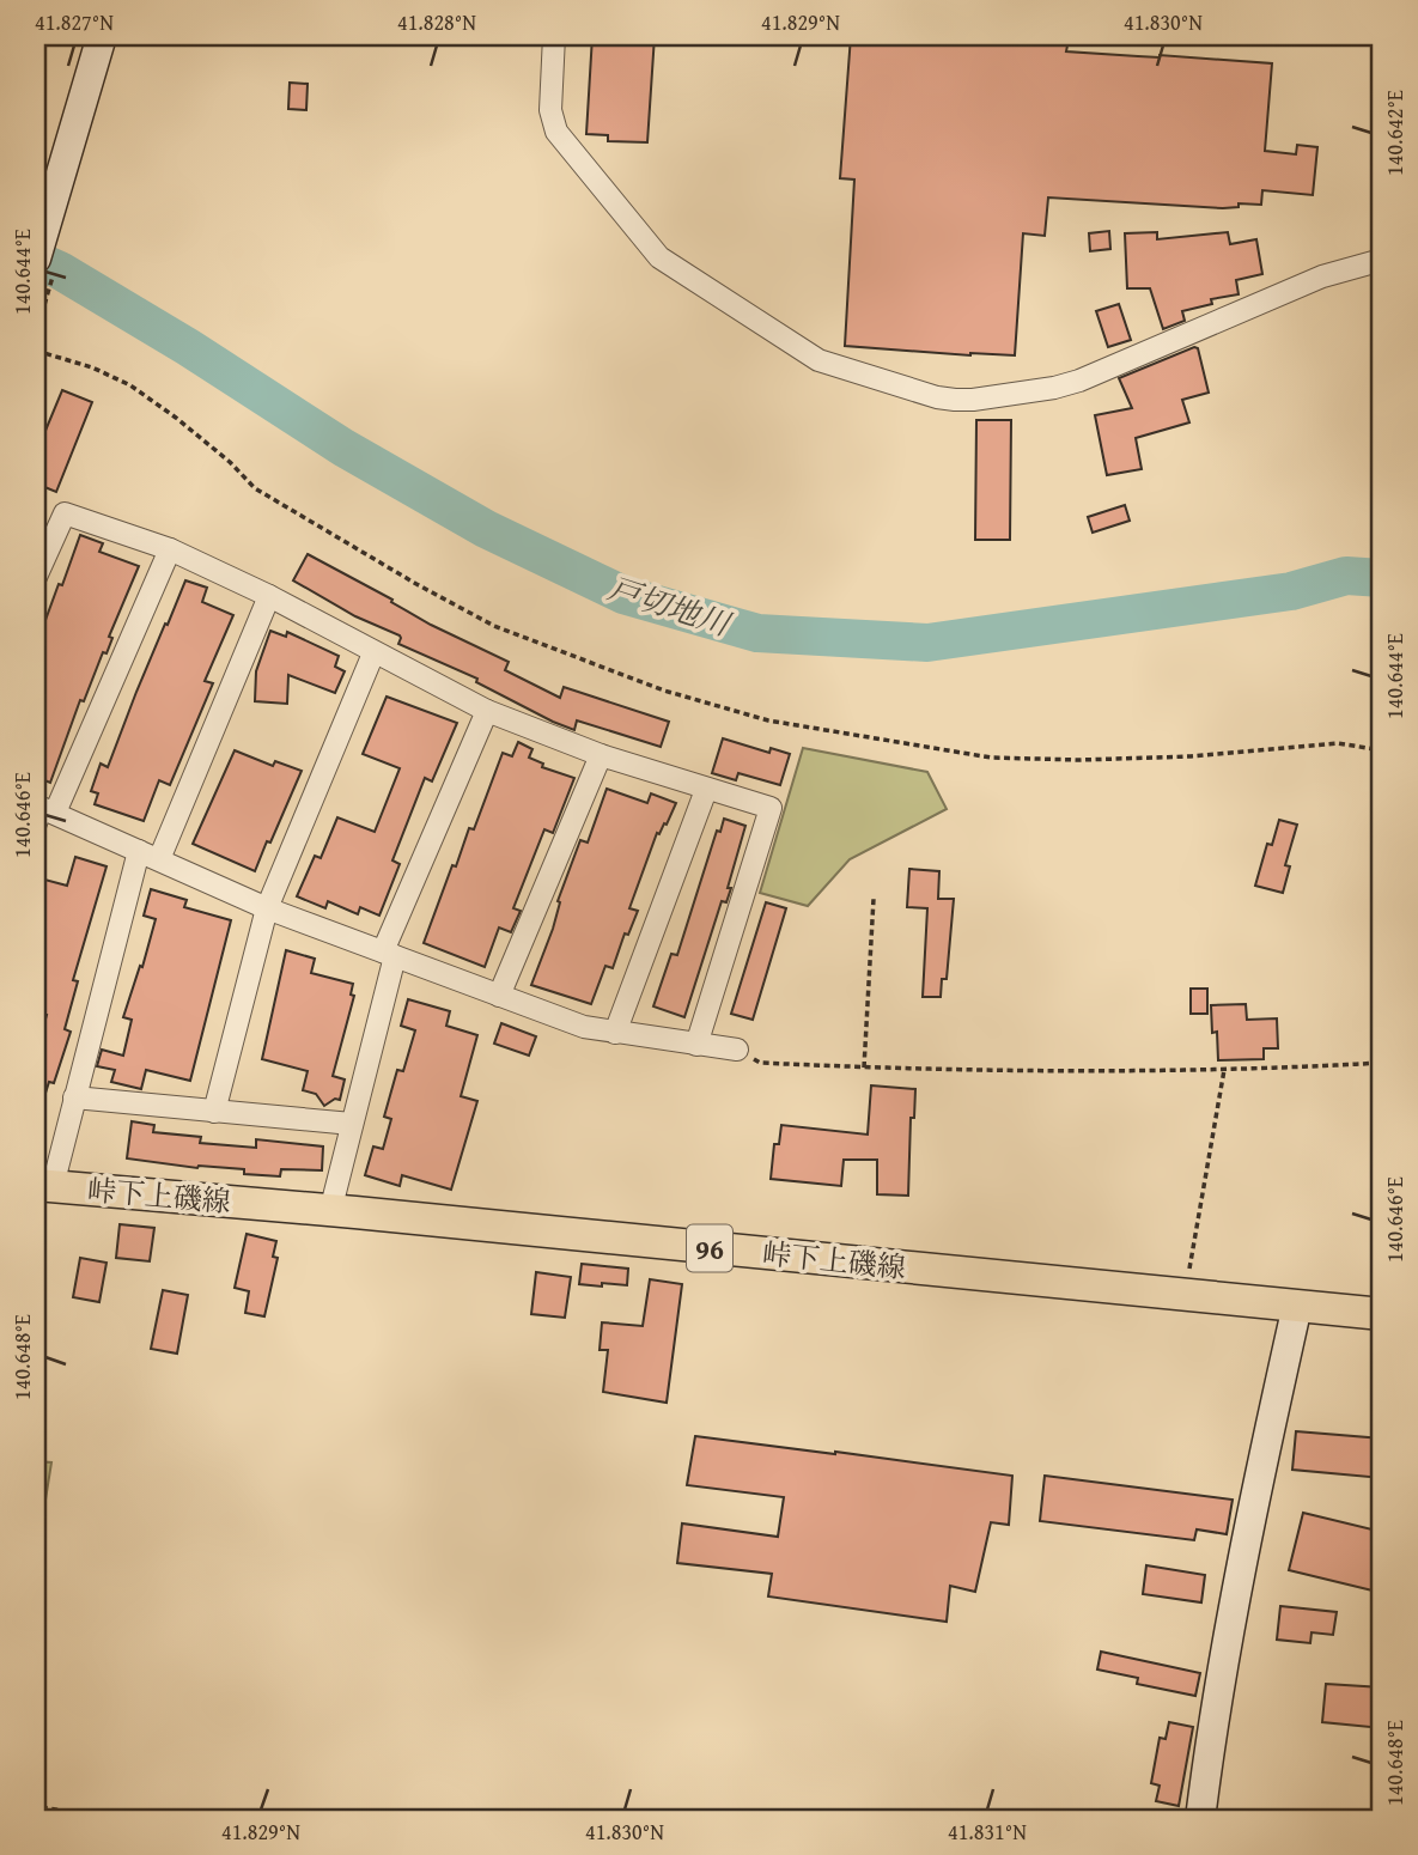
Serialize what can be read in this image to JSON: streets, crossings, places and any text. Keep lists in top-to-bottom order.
{
  "streets": {
    "main road": ["峠下上磯線", "96"]
  },
  "water": ["戸切地川"],
  "coordinates": [
    "41.827°N",
    "41.828°N",
    "41.829°N",
    "41.830°N",
    "140.642°E",
    "140.644°E",
    "140.646°E",
    "140.648°E",
    "41.831°N"
  ]
}
